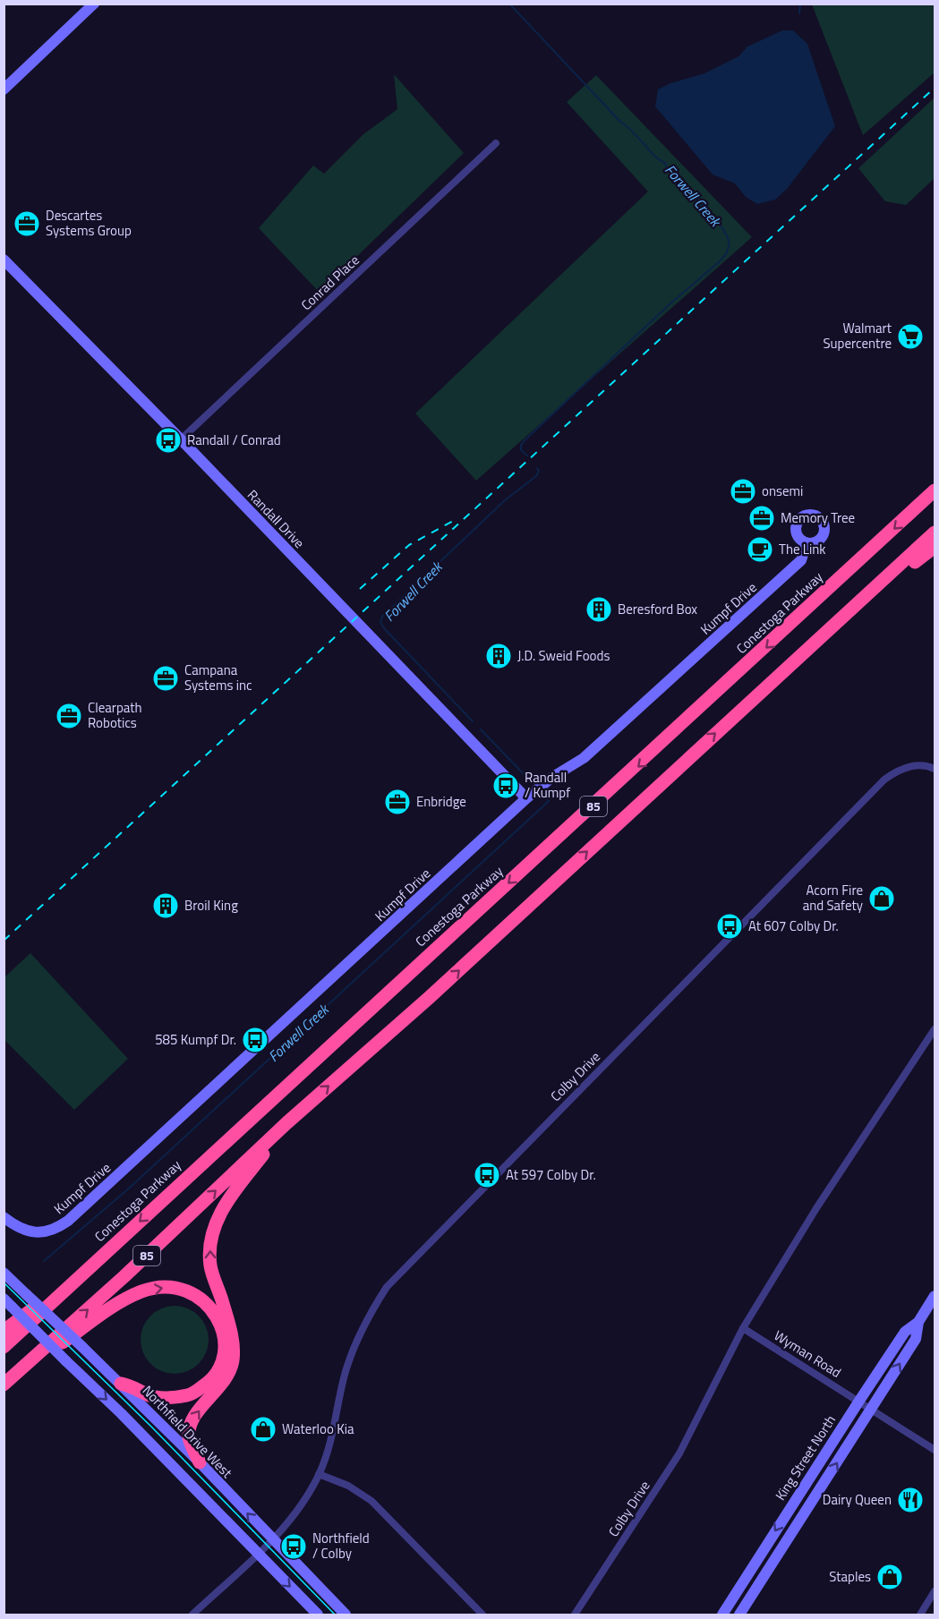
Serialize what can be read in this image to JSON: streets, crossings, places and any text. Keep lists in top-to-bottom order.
{
  "streets": {
    "highway": ["Conestoga Parkway", "85"],
    "street": [
      "Conrad Place",
      "Randall Drive",
      "Kumpf Drive",
      "Colby Drive",
      "Wyman Road",
      "Northfield Drive West",
      "King Street North"
    ]
  },
  "crossings": [
    ["Conrad Place", "Randall Drive"],
    ["Randall Drive", "Kumpf Drive"],
    ["Colby Drive", "Wyman Road"],
    ["Colby Drive", "Northfield Drive West"],
    ["Wyman Road", "King Street North"]
  ],
  "water": ["Forwell Creek"],
  "places": {
    "office": [
      "Descartes Systems Group",
      "onsemi",
      "Memory Tree",
      "Campana Systems inc",
      "Clearpath Robotics",
      "Enbridge"
    ],
    "supermarket": ["Walmart Supercentre"],
    "bus stop": [
      "Randall / Conrad",
      "Randall / Kumpf",
      "At 607 Colby Dr.",
      "585 Kumpf Dr.",
      "At 597 Colby Dr.",
      "Northfield / Colby"
    ],
    "cafe": ["The Link"],
    "building": ["Beresford Box", "J.D. Sweid Foods", "Broil King"],
    "shop": ["Acorn Fire and Safety", "Waterloo Kia", "Staples"],
    "restaurant": ["Dairy Queen"]
  }
}
